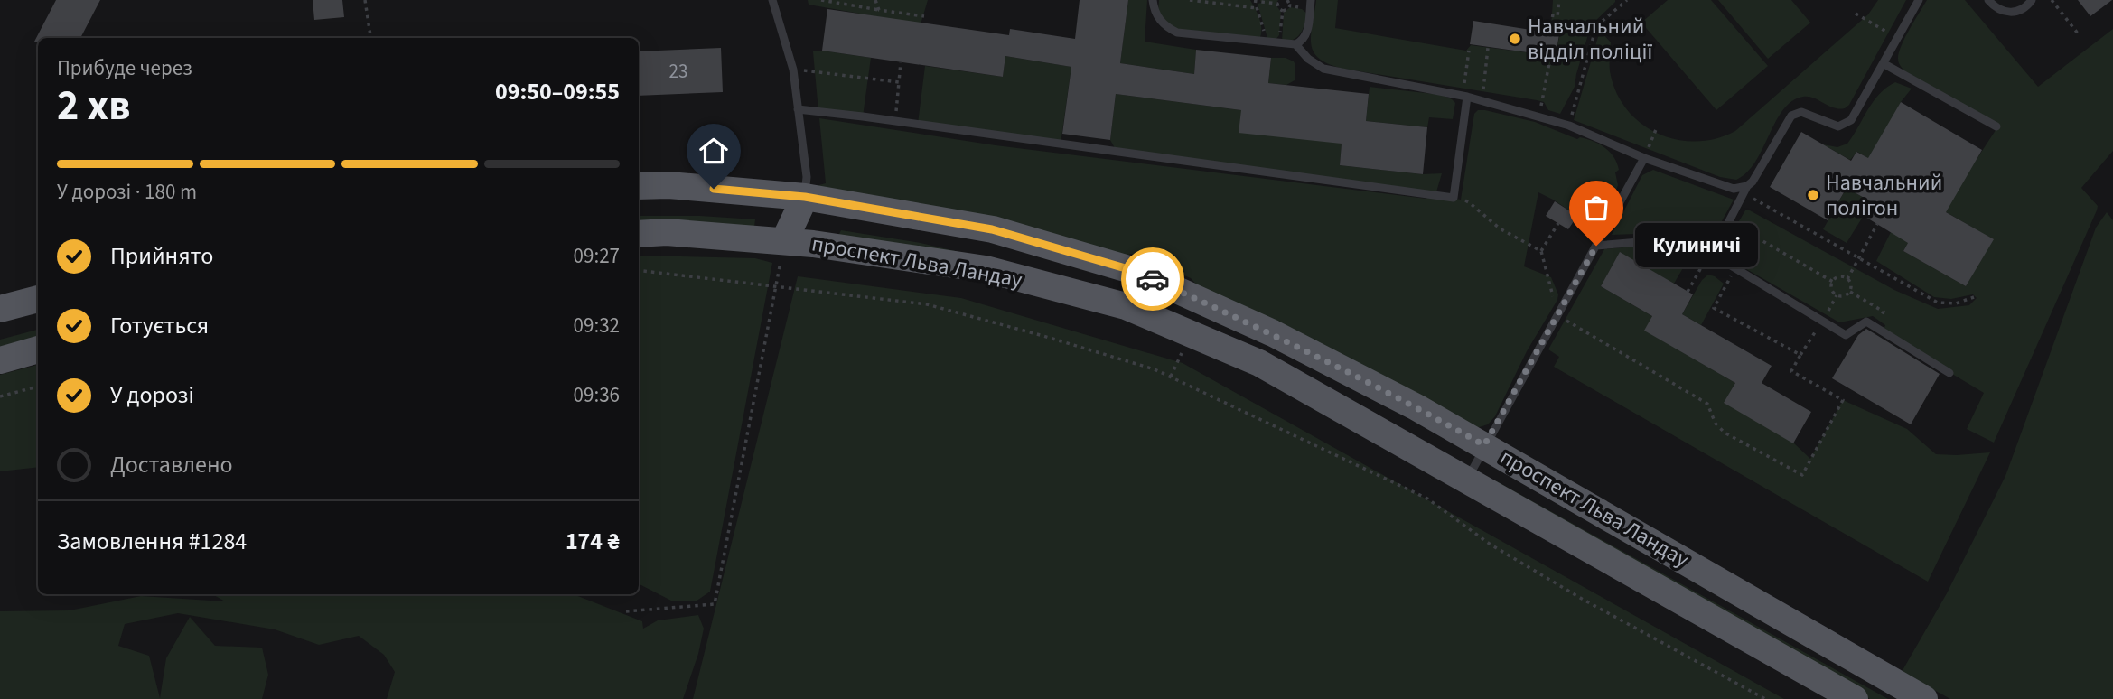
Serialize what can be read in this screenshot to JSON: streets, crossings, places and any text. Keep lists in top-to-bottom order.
{
  "streets": {
    "main road": ["проспект Льва Ландау"]
  },
  "places": ["Навчальний відділ поліції", "Навчальний полігон", "Кулиничі"],
  "house_numbers": ["23"],
  "page": {
    "heading": ["2 хв", "Прибуде через", "09:50–09:55"],
    "panel": ["Замовлення #1284", "174 ₴"],
    "bar": "У дорозі · 180 m",
    "list": [
      ["Прийнято", "09:27"],
      ["Готується", "09:32"],
      ["У дорозі", "09:36"],
      "Доставлено"
    ],
    "bubble": "Кулиничі"
  }
}
